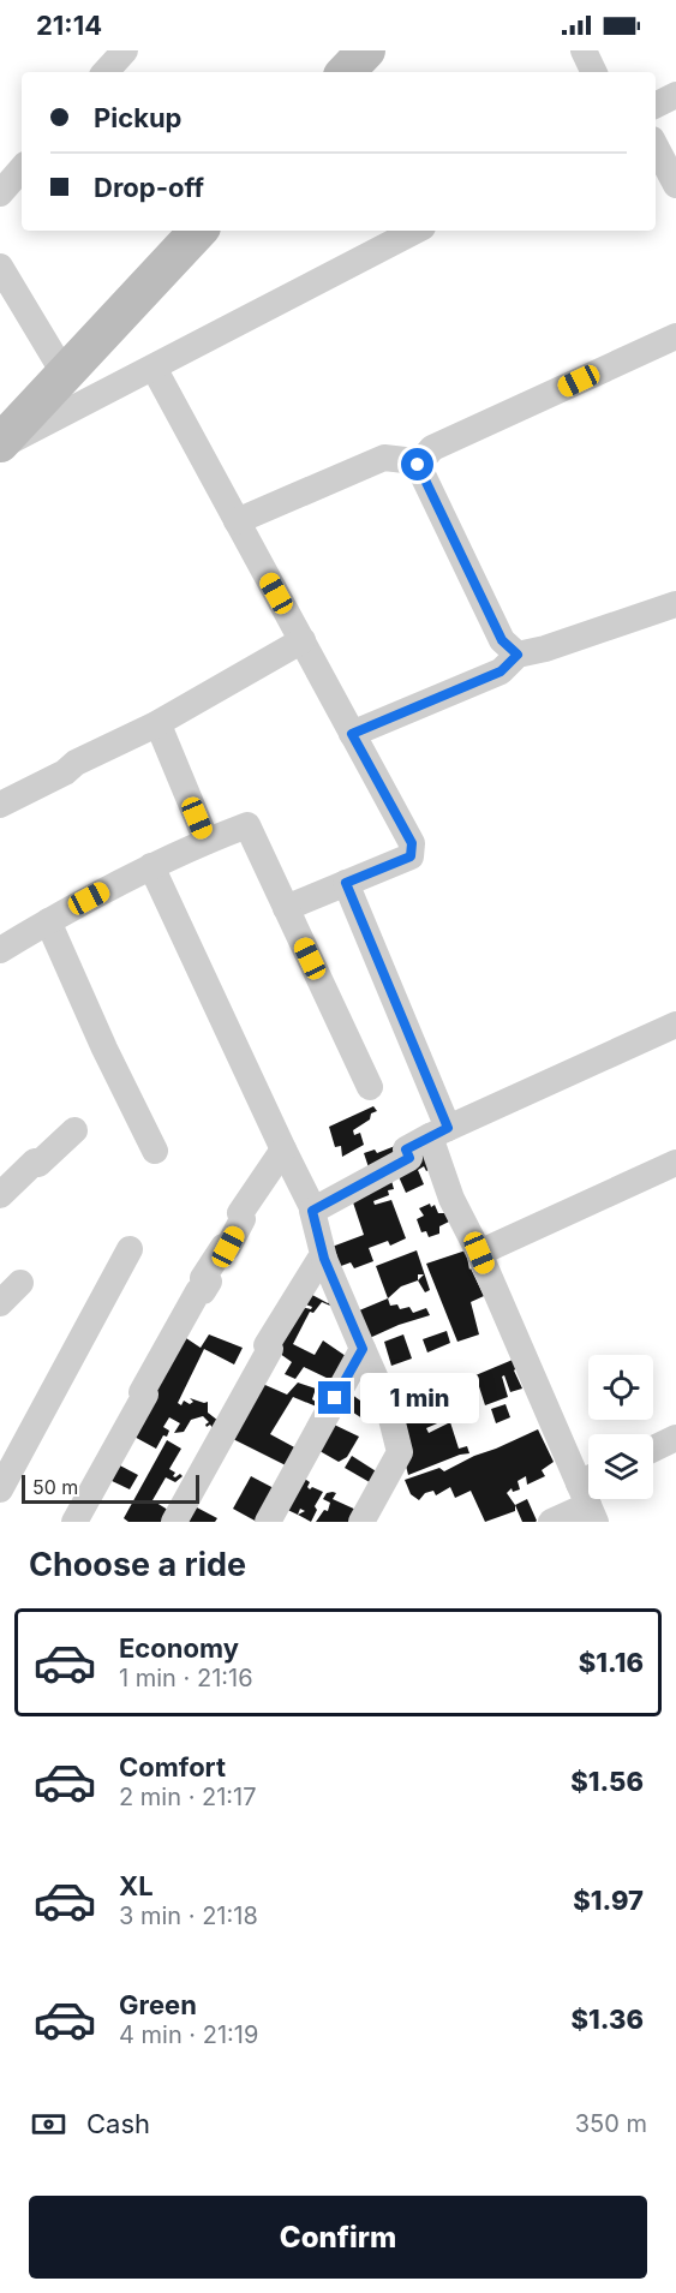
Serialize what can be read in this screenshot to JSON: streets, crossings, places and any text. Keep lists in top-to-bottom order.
{
  "scale_bar": "50 m",
  "page": {
    "status": "21:14",
    "banner": ["Pickup", "Drop-off"],
    "bubble": "1 min",
    "scale": "50 m",
    "heading": "Choose a ride",
    "list": [
      {
        "name": "Economy",
        "note": "1 min · 21:16",
        "value": "$1.16"
      },
      {
        "name": "Comfort",
        "note": "2 min · 21:17",
        "value": "$1.56"
      },
      {
        "name": "XL",
        "note": "3 min · 21:18",
        "value": "$1.97"
      },
      {
        "name": "Green",
        "note": "4 min · 21:19",
        "value": "$1.36"
      }
    ],
    "pay": ["Cash", "350 m"],
    "buttons": "Confirm"
  }
}
